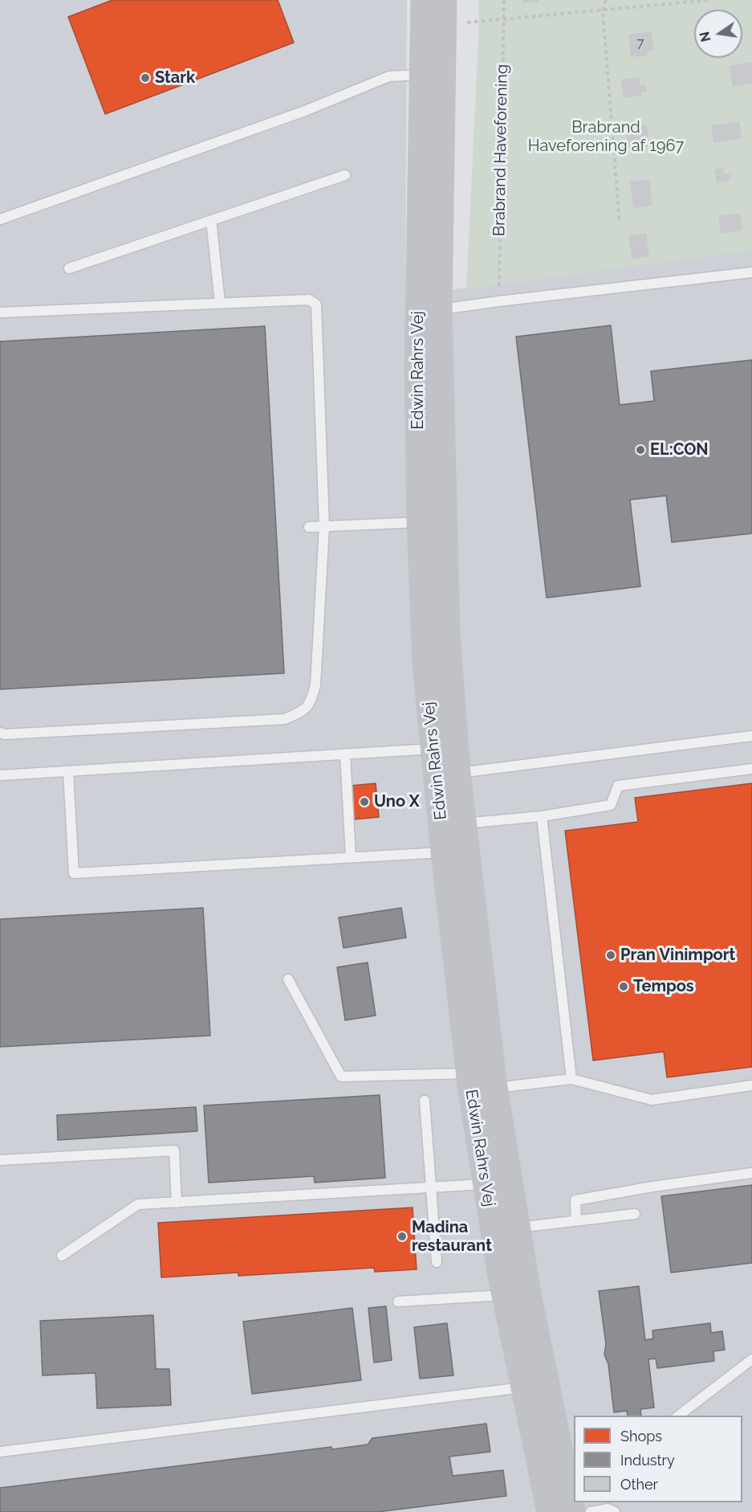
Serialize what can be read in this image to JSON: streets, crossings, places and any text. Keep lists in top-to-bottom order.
{
  "streets": {
    "street": ["Edwin Rahrs Vej"],
    "path": ["Brabrand Haveforening"]
  },
  "parks": ["Brabrand Haveforening af 1967"],
  "places": [
    "Stark",
    "EL:CON",
    "Uno X",
    "Pran Vinimport",
    "Tempos",
    "Madina restaurant"
  ],
  "house_numbers": ["7"],
  "legend": ["Shops", "Industry", "Other"],
  "north": "left"
}
